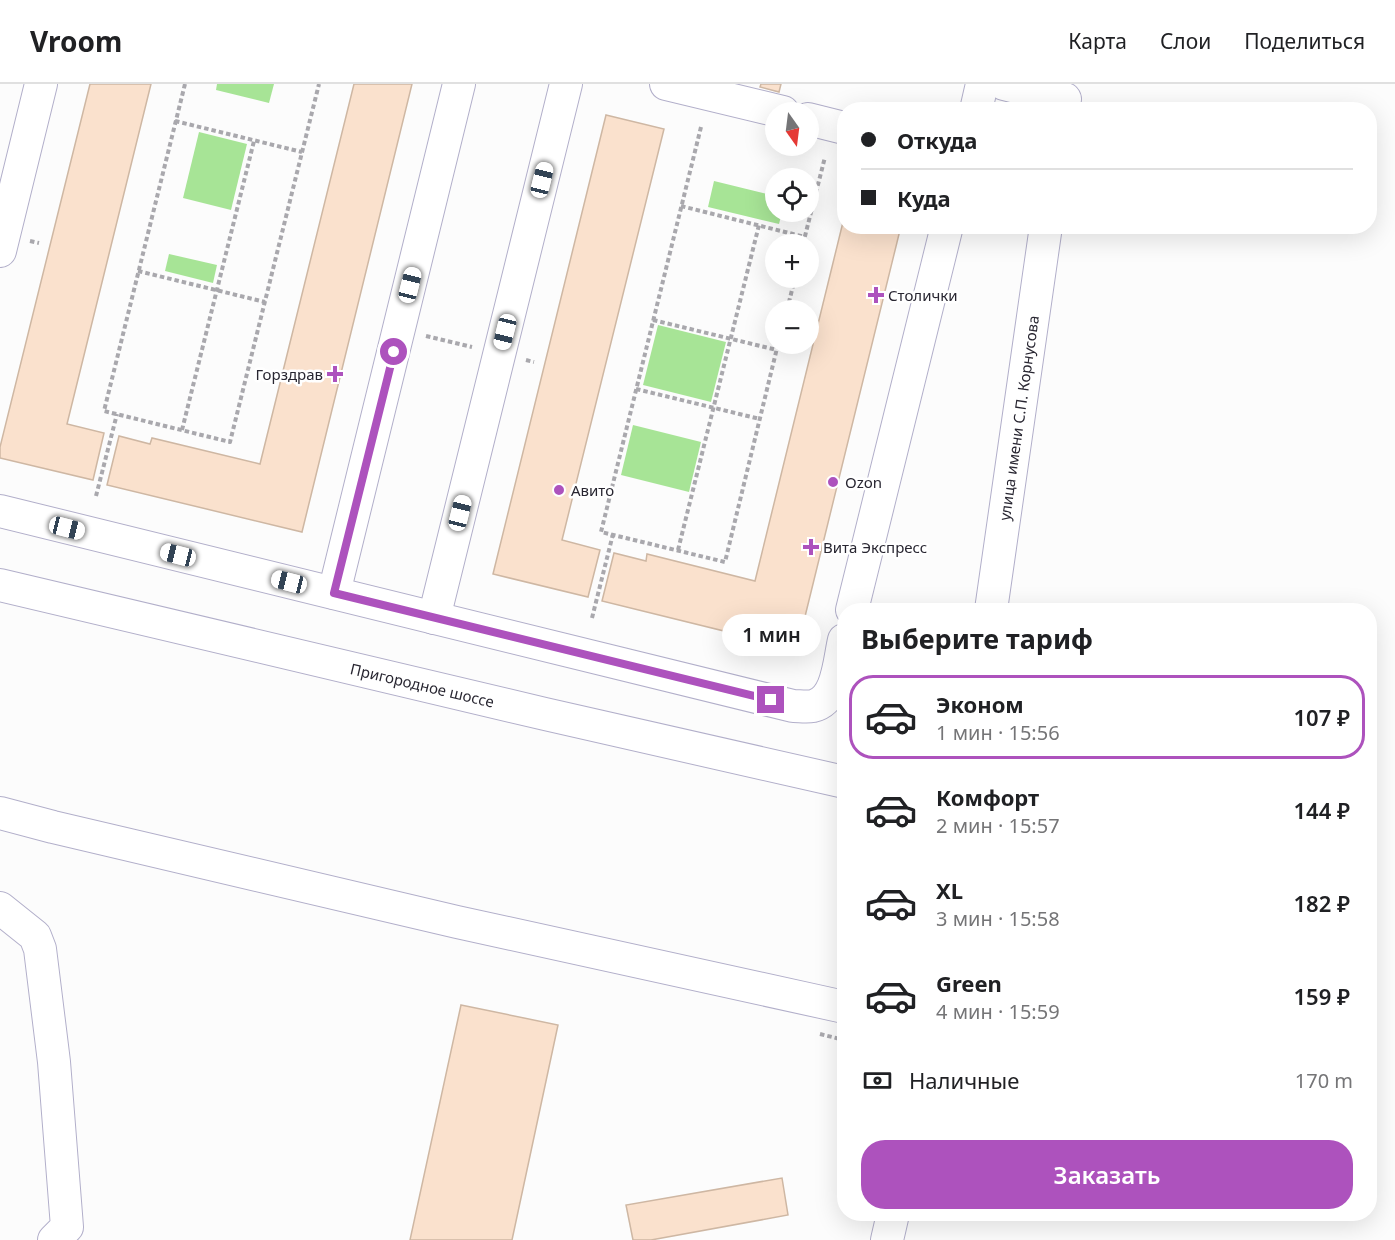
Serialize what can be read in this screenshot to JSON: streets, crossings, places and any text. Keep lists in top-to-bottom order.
{
  "streets": {
    "street": ["улица имени С.П. Корнусова", "Пригородное шоссе"]
  },
  "places": {
    "health": ["Столички", "Горздрав", "Вита Экспресс"],
    "other": ["Ozon", "Авито"]
  },
  "north": "bottom",
  "page": {
    "header": "Vroom",
    "nav": ["Карта", "Слои", "Поделиться"],
    "map_buttons": ["+", "−"],
    "banner": ["Откуда", "Куда"],
    "heading": "Выберите тариф",
    "bubble": "1 мин",
    "list": [
      {
        "name": "Эконом",
        "note": "1 мин · 15:56",
        "value": "107 ₽"
      },
      {
        "name": "Комфорт",
        "note": "2 мин · 15:57",
        "value": "144 ₽"
      },
      {
        "name": "XL",
        "note": "3 мин · 15:58",
        "value": "182 ₽"
      },
      {
        "name": "Green",
        "note": "4 мин · 15:59",
        "value": "159 ₽"
      }
    ],
    "pay": ["Наличные", "170 m"],
    "buttons": "Заказать"
  }
}
